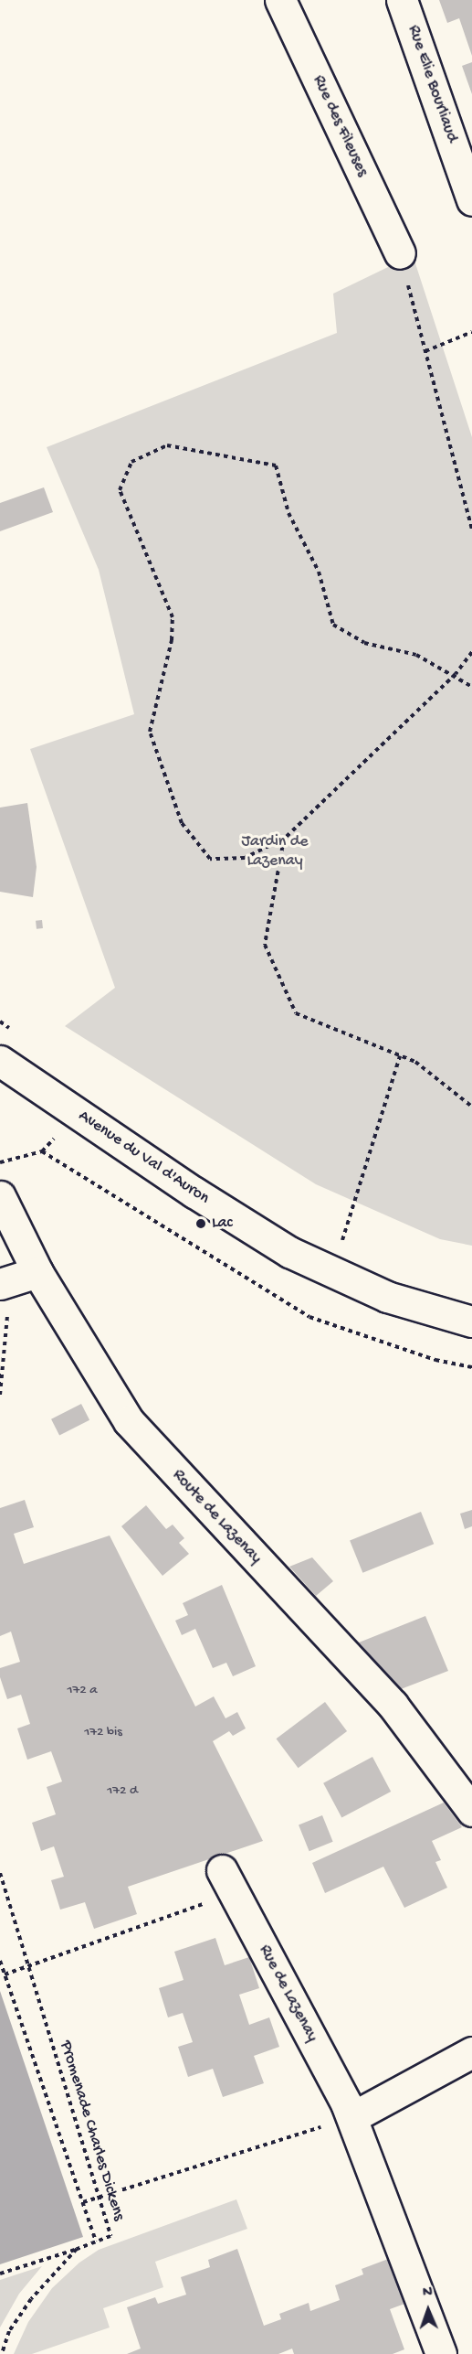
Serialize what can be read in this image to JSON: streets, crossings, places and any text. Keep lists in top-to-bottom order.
{
  "streets": {
    "street": [
      "Rue Elie Bourliaud",
      "Rue des Fileuses",
      "Avenue du Val d'Auron",
      "Route de Lazenay",
      "Rue de Lazenay"
    ],
    "path": ["Promenade Charles Dickens"]
  },
  "parks": ["Jardin de Lazenay"],
  "places": ["Lac"],
  "house_numbers": ["172 a", "172 bis", "172 d"],
  "north": "top"
}
